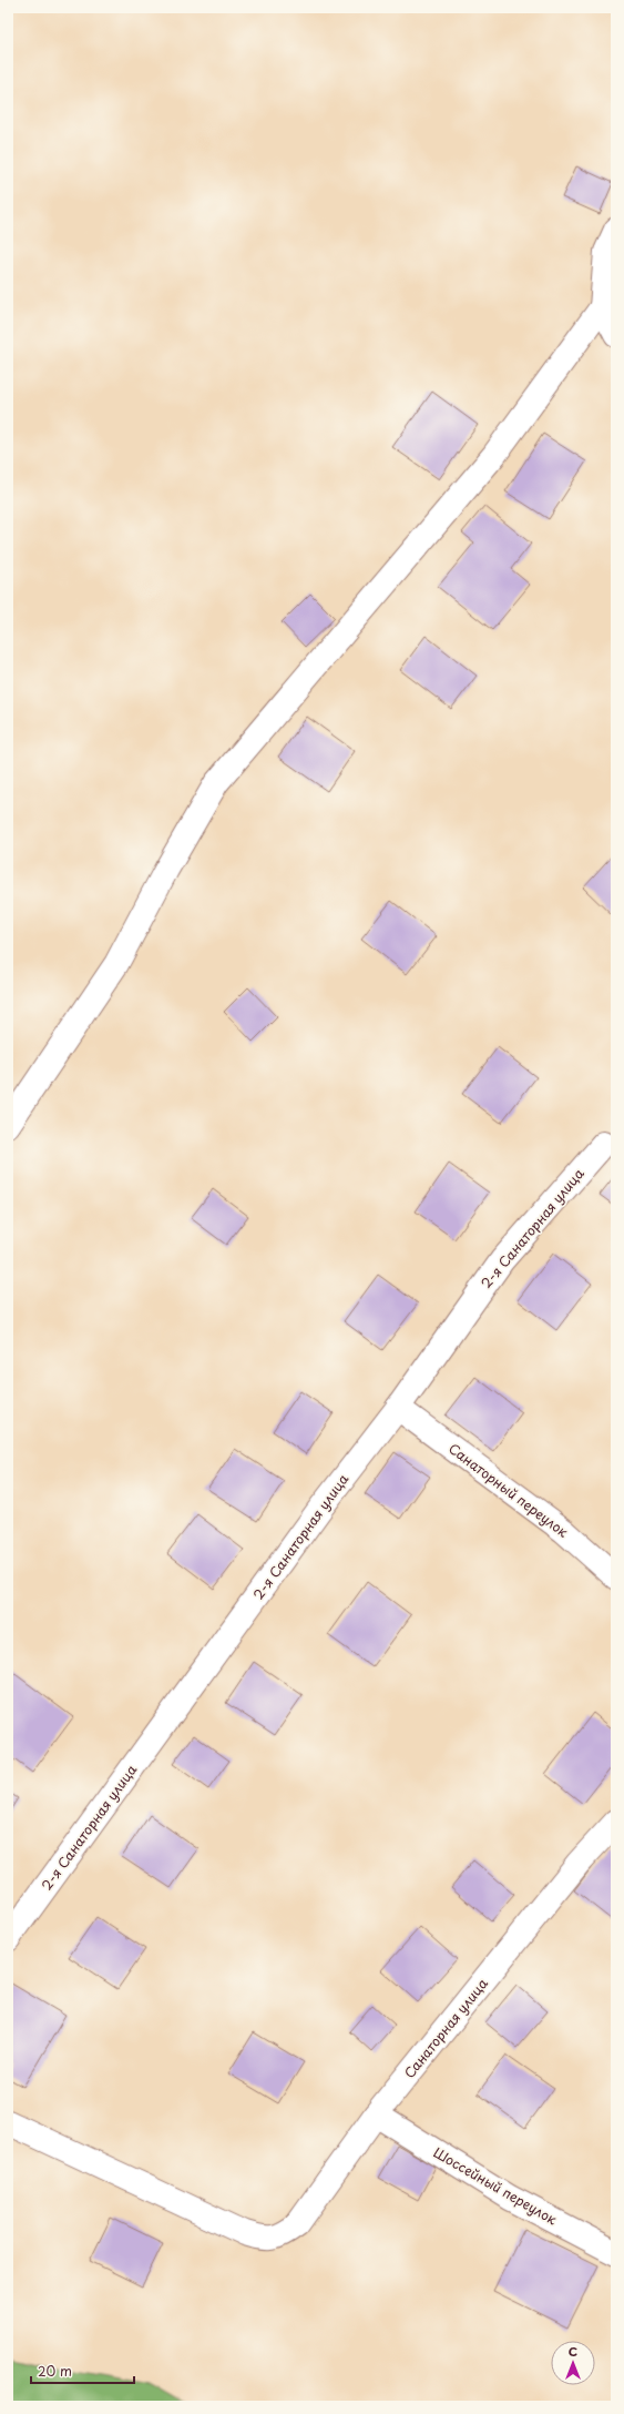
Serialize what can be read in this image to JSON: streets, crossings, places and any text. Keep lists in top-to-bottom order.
{
  "streets": {
    "street": [
      "2-я Санаторная улица",
      "Санаторный переулок",
      "Санаторная улица",
      "Шоссейный переулок"
    ]
  },
  "crossings": [
    ["2-я Санаторная улица", "Санаторный переулок"],
    ["Санаторная улица", "Шоссейный переулок"]
  ],
  "scale_bar": "20 m",
  "north": "top"
}
